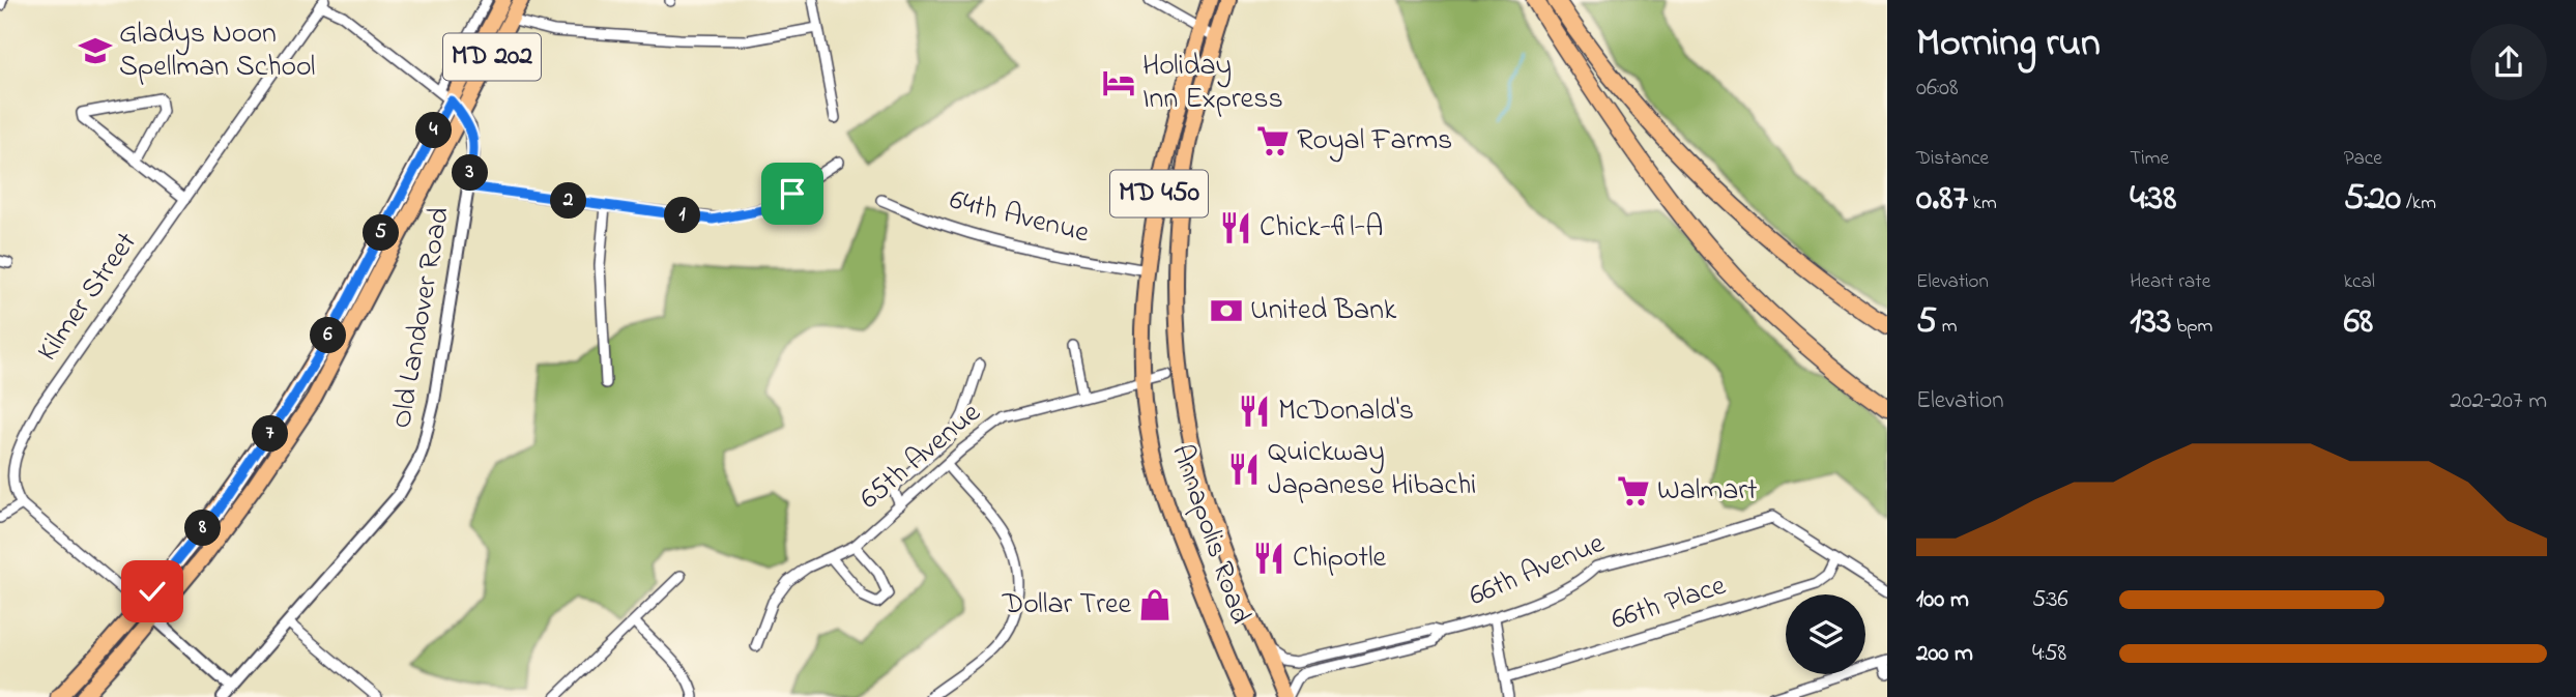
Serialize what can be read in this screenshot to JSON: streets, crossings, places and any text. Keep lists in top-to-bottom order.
{
  "streets": {
    "main road": ["MD 202", "MD 450", "Annapolis Road"],
    "street": [
      "64th Avenue",
      "Kilmer Street",
      "Old Landover Road",
      "65th Avenue",
      "66th Avenue",
      "66th Place"
    ]
  },
  "crossings": [
    ["MD 202", "Old Landover Road"],
    ["64th Avenue", "Annapolis Road"],
    ["65th Avenue", "Annapolis Road"],
    ["Annapolis Road", "66th Avenue"],
    ["66th Avenue", "66th Place"]
  ],
  "places": {
    "school or university": ["Gladys Noon Spellman School"],
    "hotel": ["Holiday Inn Express"],
    "supermarket": ["Royal Farms", "Walmart"],
    "restaurant": [
      "Chick-fil-A",
      "McDonald's",
      "Quickway Japanese Hibachi",
      "Chipotle"
    ],
    "bank": ["United Bank"],
    "shop": ["Dollar Tree"]
  },
  "page": {
    "heading": ["Morning run", "06:08"],
    "pins": [
      "4",
      "3",
      "2",
      "1",
      "5",
      "6",
      "7",
      "8"
    ],
    "stats": [
      ["Distance", "0.87 km"],
      ["Time", "4:38"],
      ["Pace", "5:20 /km"],
      ["Elevation", "5 m"],
      ["Heart rate", "133 bpm"],
      ["kcal", "68"]
    ],
    "chart": ["Elevation", "202–207 m"],
    "list": [
      {
        "name": "100 m",
        "note": "5:36"
      },
      {
        "name": "200 m",
        "note": "4:58"
      }
    ]
  }
}
